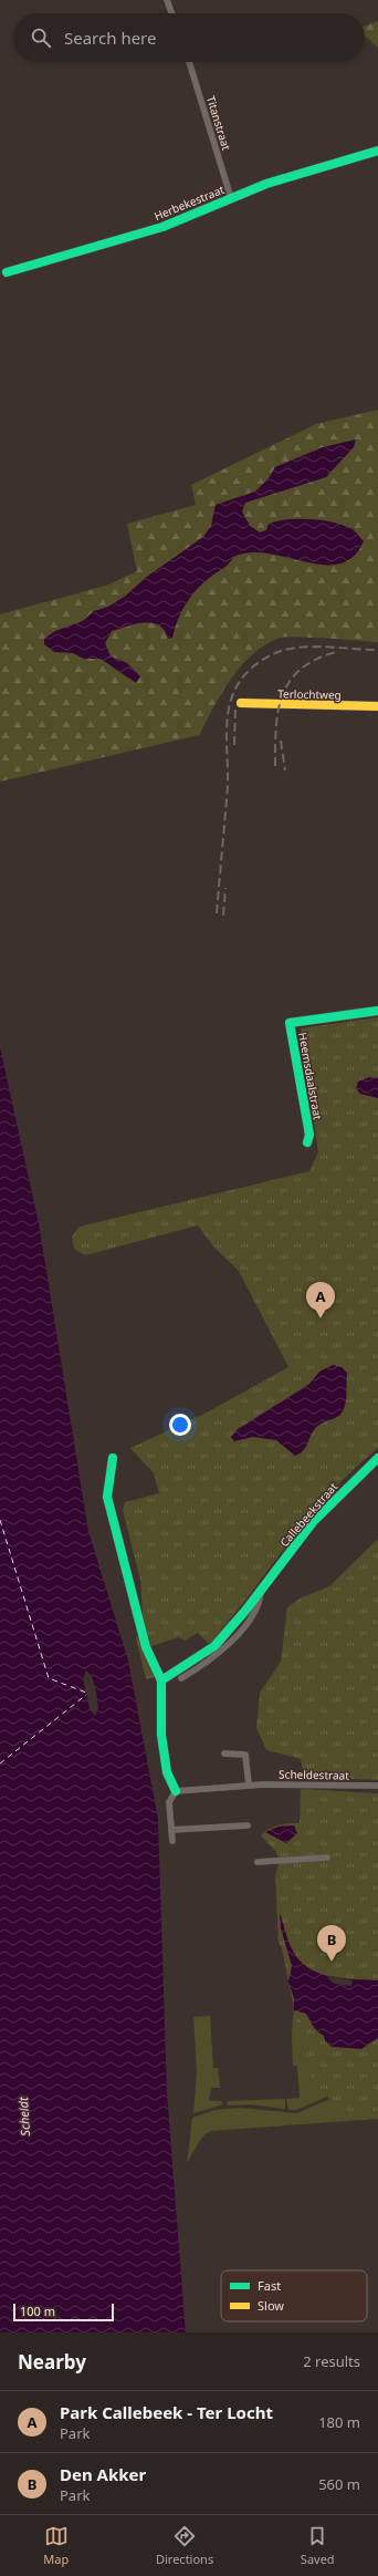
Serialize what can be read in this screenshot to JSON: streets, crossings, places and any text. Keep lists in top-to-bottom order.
{
  "streets": {
    "street": [
      "Titanstraat",
      "Herbekestraat",
      "Terlochtweg",
      "Heemsdaalstraat",
      "Callebeekstraat",
      "Scheldestraat"
    ]
  },
  "crossings": [
    ["Titanstraat", "Herbekestraat"]
  ],
  "water": ["Scheldt"],
  "legend": ["Fast", "Slow"],
  "scale_bar": "100 m",
  "page": {
    "search": "Search here",
    "pins": ["A", "B"],
    "scale": "100 m",
    "heading": ["Nearby", "2 results"],
    "list": [
      {
        "mark": "A",
        "name": "Park Callebeek - Ter Locht",
        "note": "Park",
        "value": "180 m"
      },
      {
        "mark": "B",
        "name": "Den Akker",
        "note": "Park",
        "value": "560 m"
      }
    ],
    "nav": ["Map", "Directions", "Saved"]
  }
}
